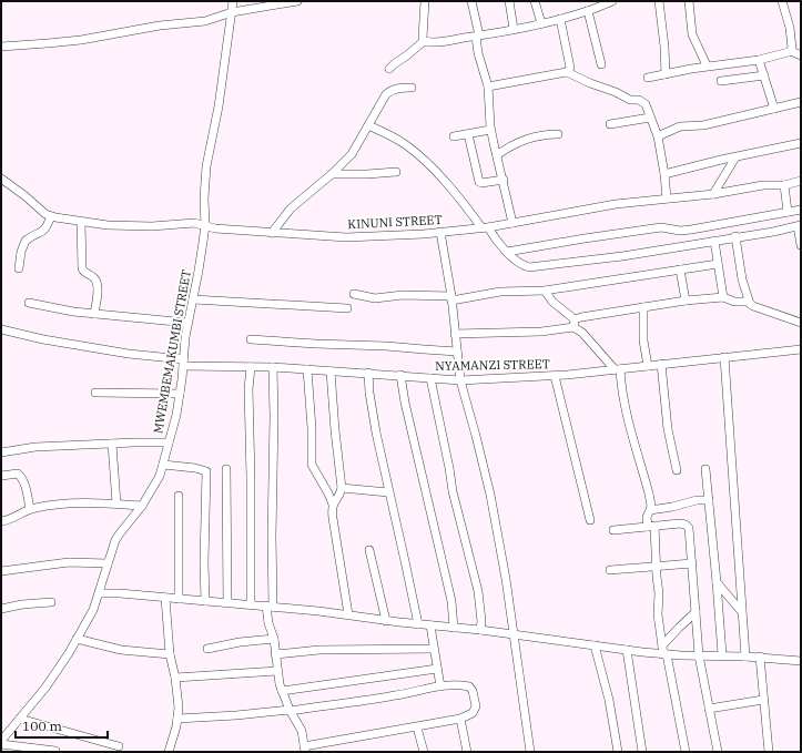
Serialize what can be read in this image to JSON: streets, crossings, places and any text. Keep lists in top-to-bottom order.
{
  "streets": {
    "street": ["KINUNI STREET", "MWEMBEMAKUMBI STREET", "NYAMANZI STREET"]
  },
  "crossings": [
    ["KINUNI STREET", "MWEMBEMAKUMBI STREET"],
    ["MWEMBEMAKUMBI STREET", "NYAMANZI STREET"]
  ],
  "scale_bar": "100 m"
}
